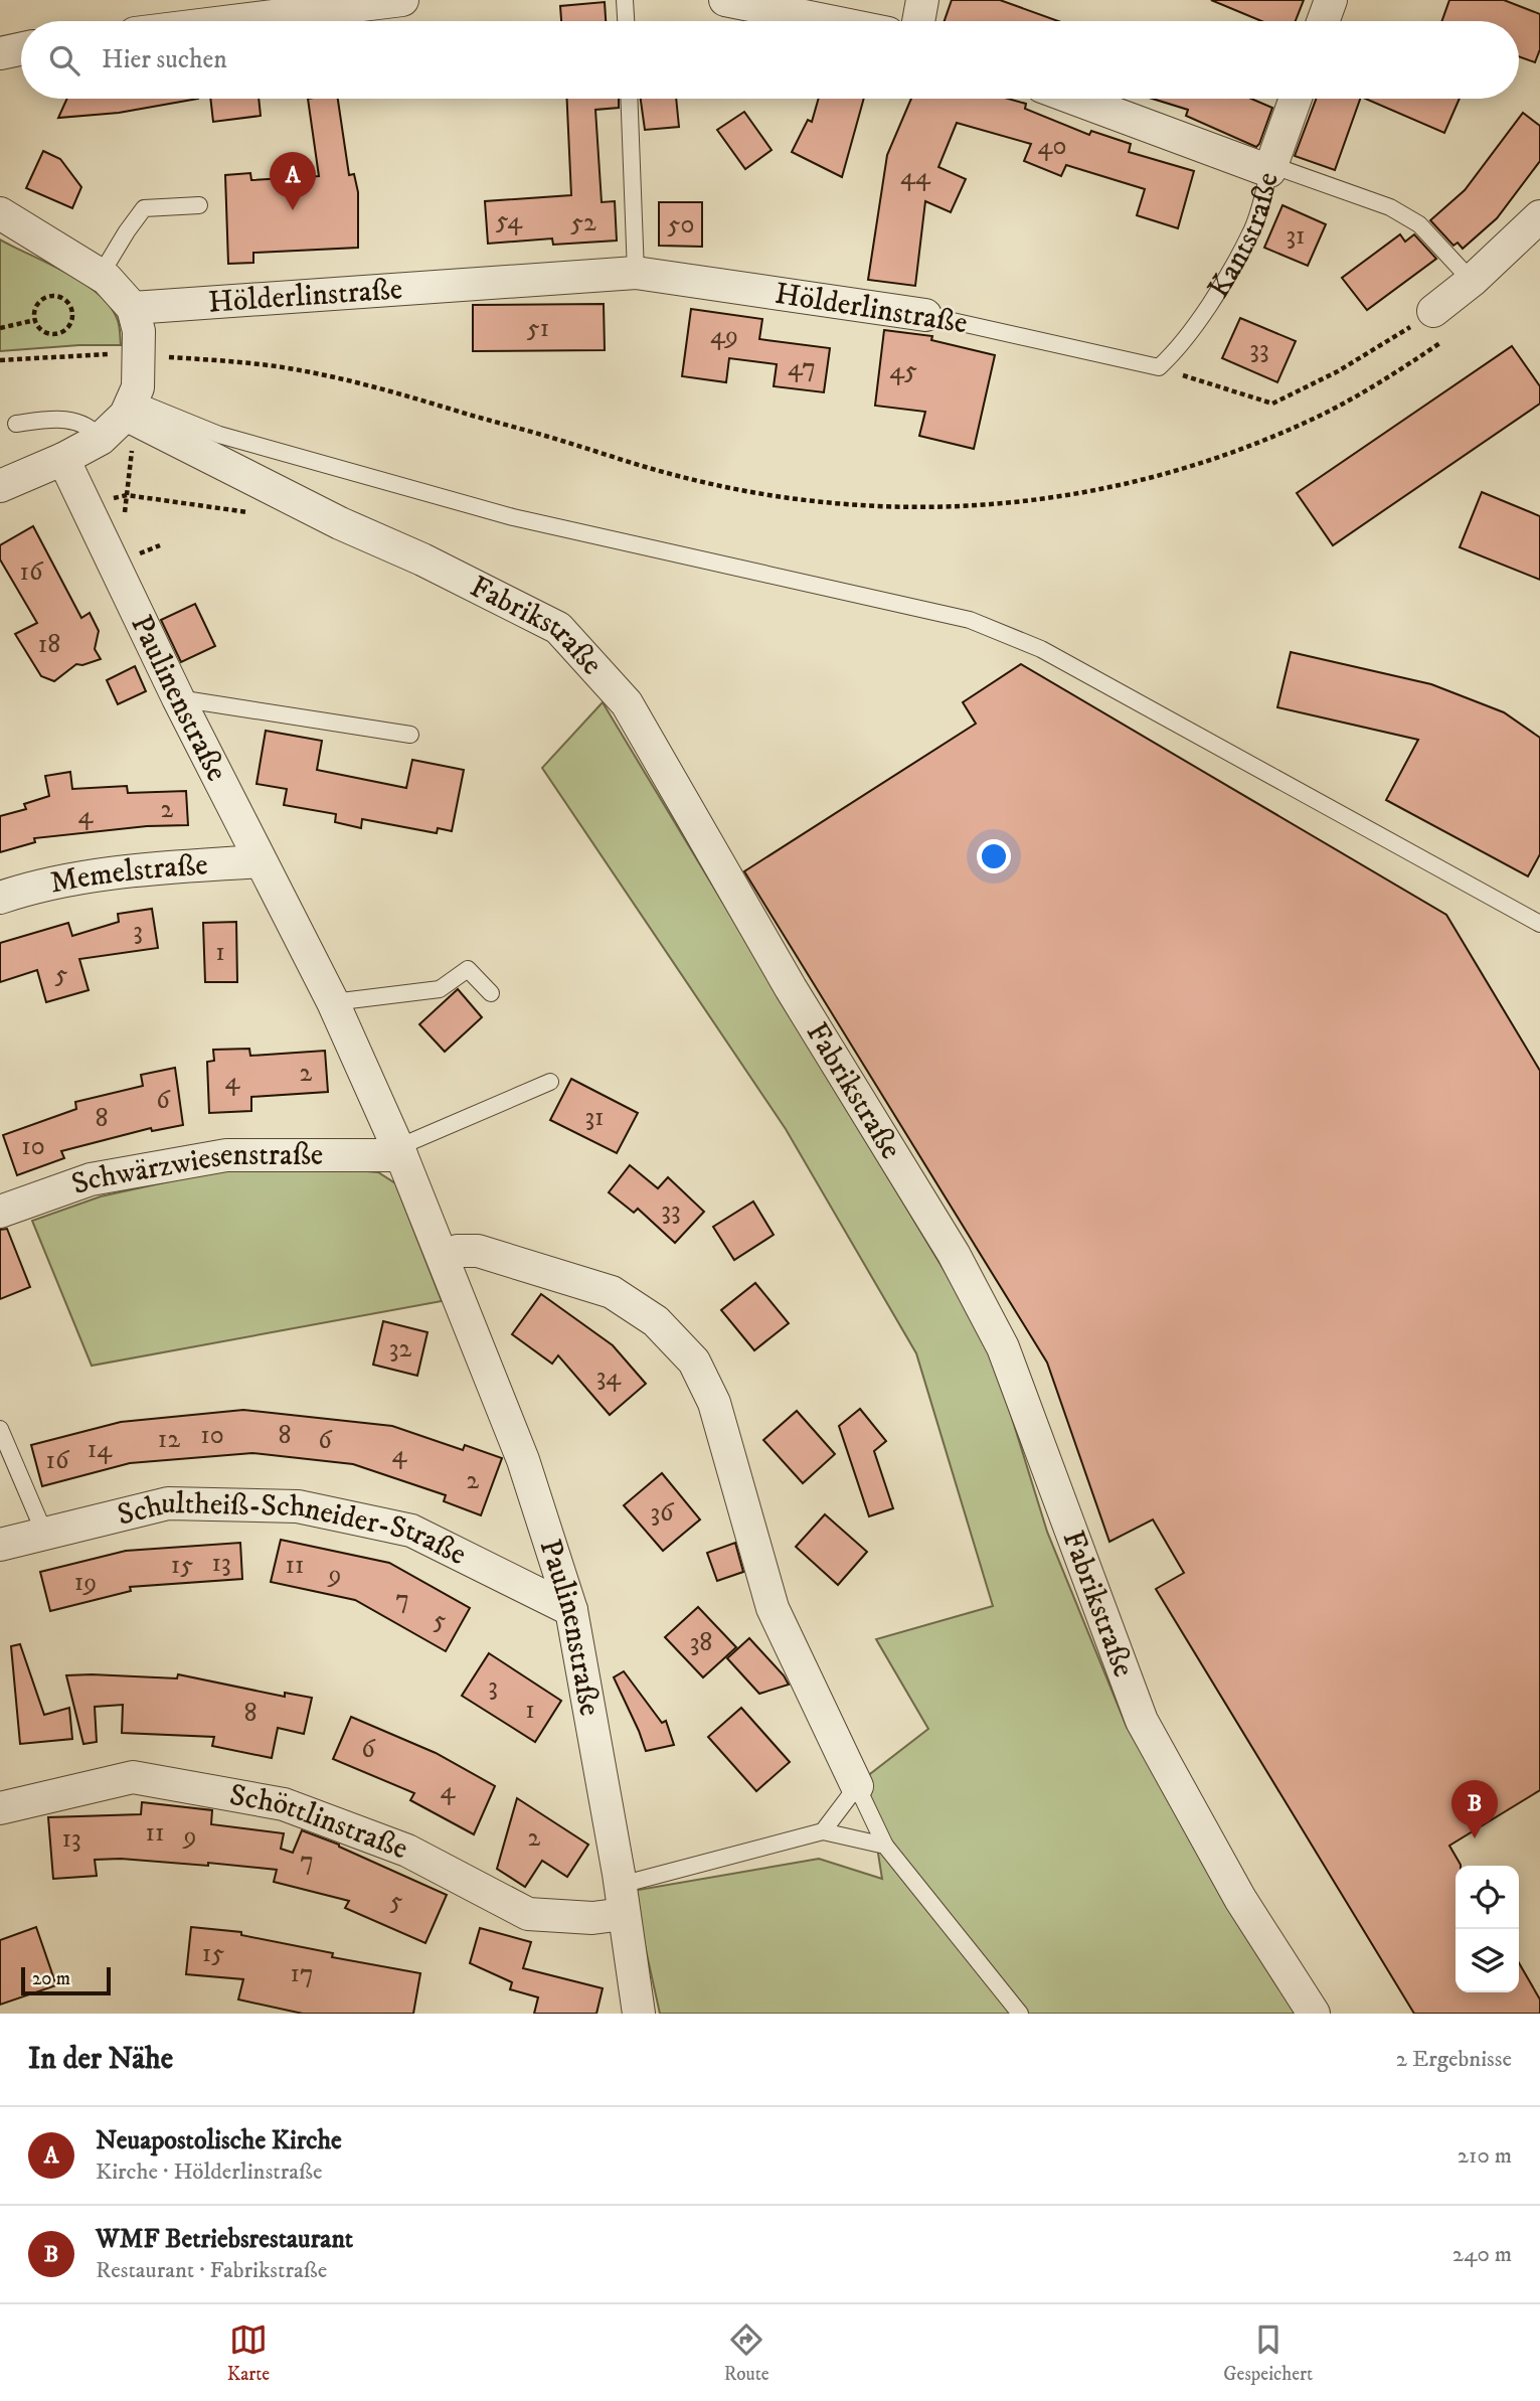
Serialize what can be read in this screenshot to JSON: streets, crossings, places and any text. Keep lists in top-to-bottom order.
{
  "streets": {
    "street": [
      "Kantstraße",
      "Hölderlinstraße",
      "Fabrikstraße",
      "Paulinenstraße",
      "Memelstraße",
      "Schwärzwiesenstraße",
      "Schultheiß-Schneider-Straße",
      "Schöttlinstraße"
    ]
  },
  "crossings": [
    ["Kantstraße", "Hölderlinstraße"],
    ["Paulinenstraße", "Memelstraße"],
    ["Paulinenstraße", "Schwärzwiesenstraße"],
    ["Paulinenstraße", "Schultheiß-Schneider-Straße"],
    ["Paulinenstraße", "Schöttlinstraße"]
  ],
  "house_numbers": [
    "40",
    "44",
    "54",
    "52",
    "50",
    "31",
    "51",
    "49",
    "33",
    "47",
    "45",
    "16",
    "18",
    "2",
    "4",
    "3",
    "1",
    "5",
    "2",
    "4",
    "6",
    "31",
    "8",
    "10",
    "33",
    "32",
    "34",
    "10",
    "8",
    "12",
    "6",
    "14",
    "4",
    "16",
    "2",
    "36",
    "13",
    "15",
    "11",
    "9",
    "19",
    "7",
    "5",
    "38",
    "3",
    "1",
    "8",
    "6",
    "4",
    "11",
    "9",
    "2",
    "13",
    "7",
    "5",
    "15",
    "17"
  ],
  "scale_bar": "20 m",
  "page": {
    "search": "Hier suchen",
    "pins": ["A", "B"],
    "scale": "20 m",
    "heading": ["In der Nähe", "2 Ergebnisse"],
    "list": [
      {
        "mark": "A",
        "name": "Neuapostolische Kirche",
        "note": "Kirche · Hölderlinstraße",
        "value": "210 m"
      },
      {
        "mark": "B",
        "name": "WMF Betriebsrestaurant",
        "note": "Restaurant · Fabrikstraße",
        "value": "240 m"
      }
    ],
    "nav": ["Karte", "Route", "Gespeichert"]
  }
}
